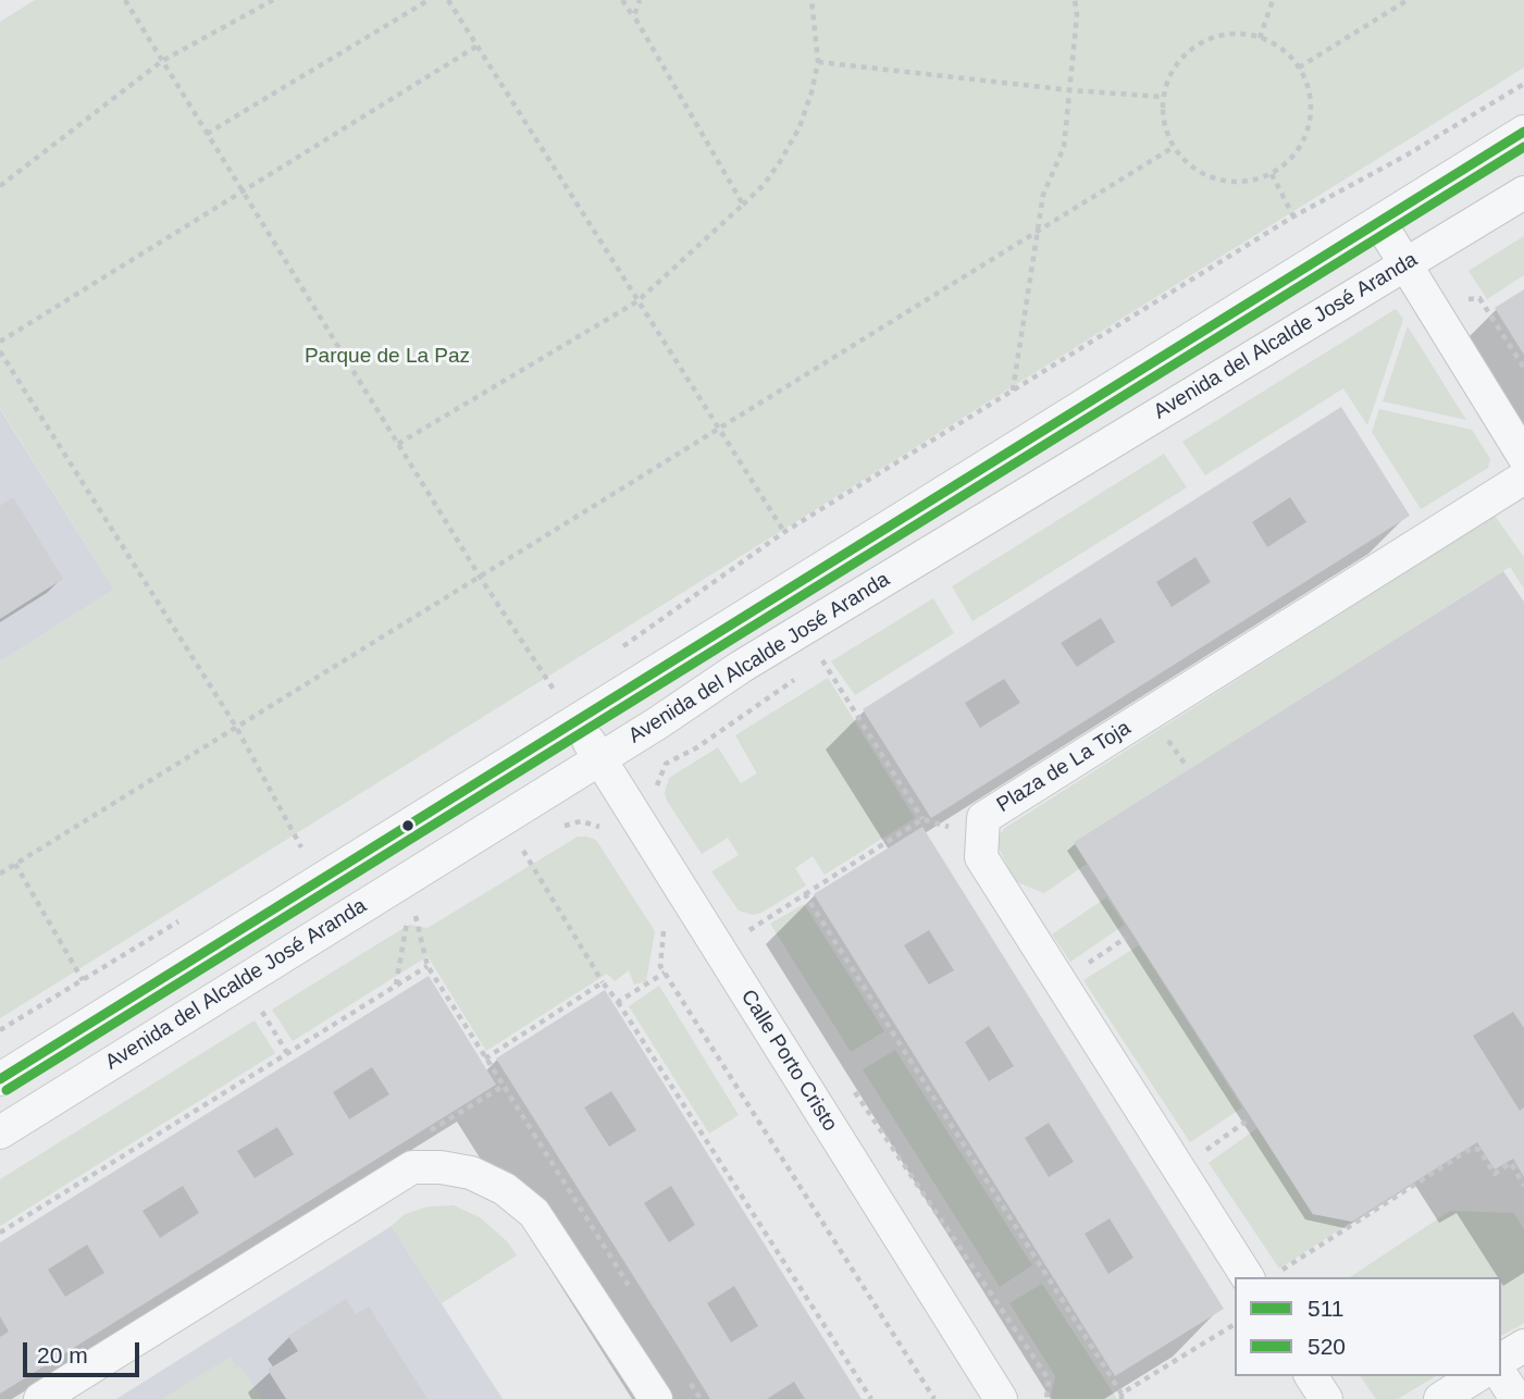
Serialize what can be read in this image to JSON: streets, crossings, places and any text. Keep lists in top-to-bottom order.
{
  "streets": {
    "street": ["Avenida del Alcalde José Aranda", "Plaza de La Toja", "Calle Porto Cristo"]
  },
  "crossings": [
    ["Avenida del Alcalde José Aranda", "Calle Porto Cristo"]
  ],
  "parks": ["Parque de La Paz"],
  "lines": ["transit line 511", "transit line 520"],
  "legend": ["511", "520"],
  "scale_bar": "20 m"
}
